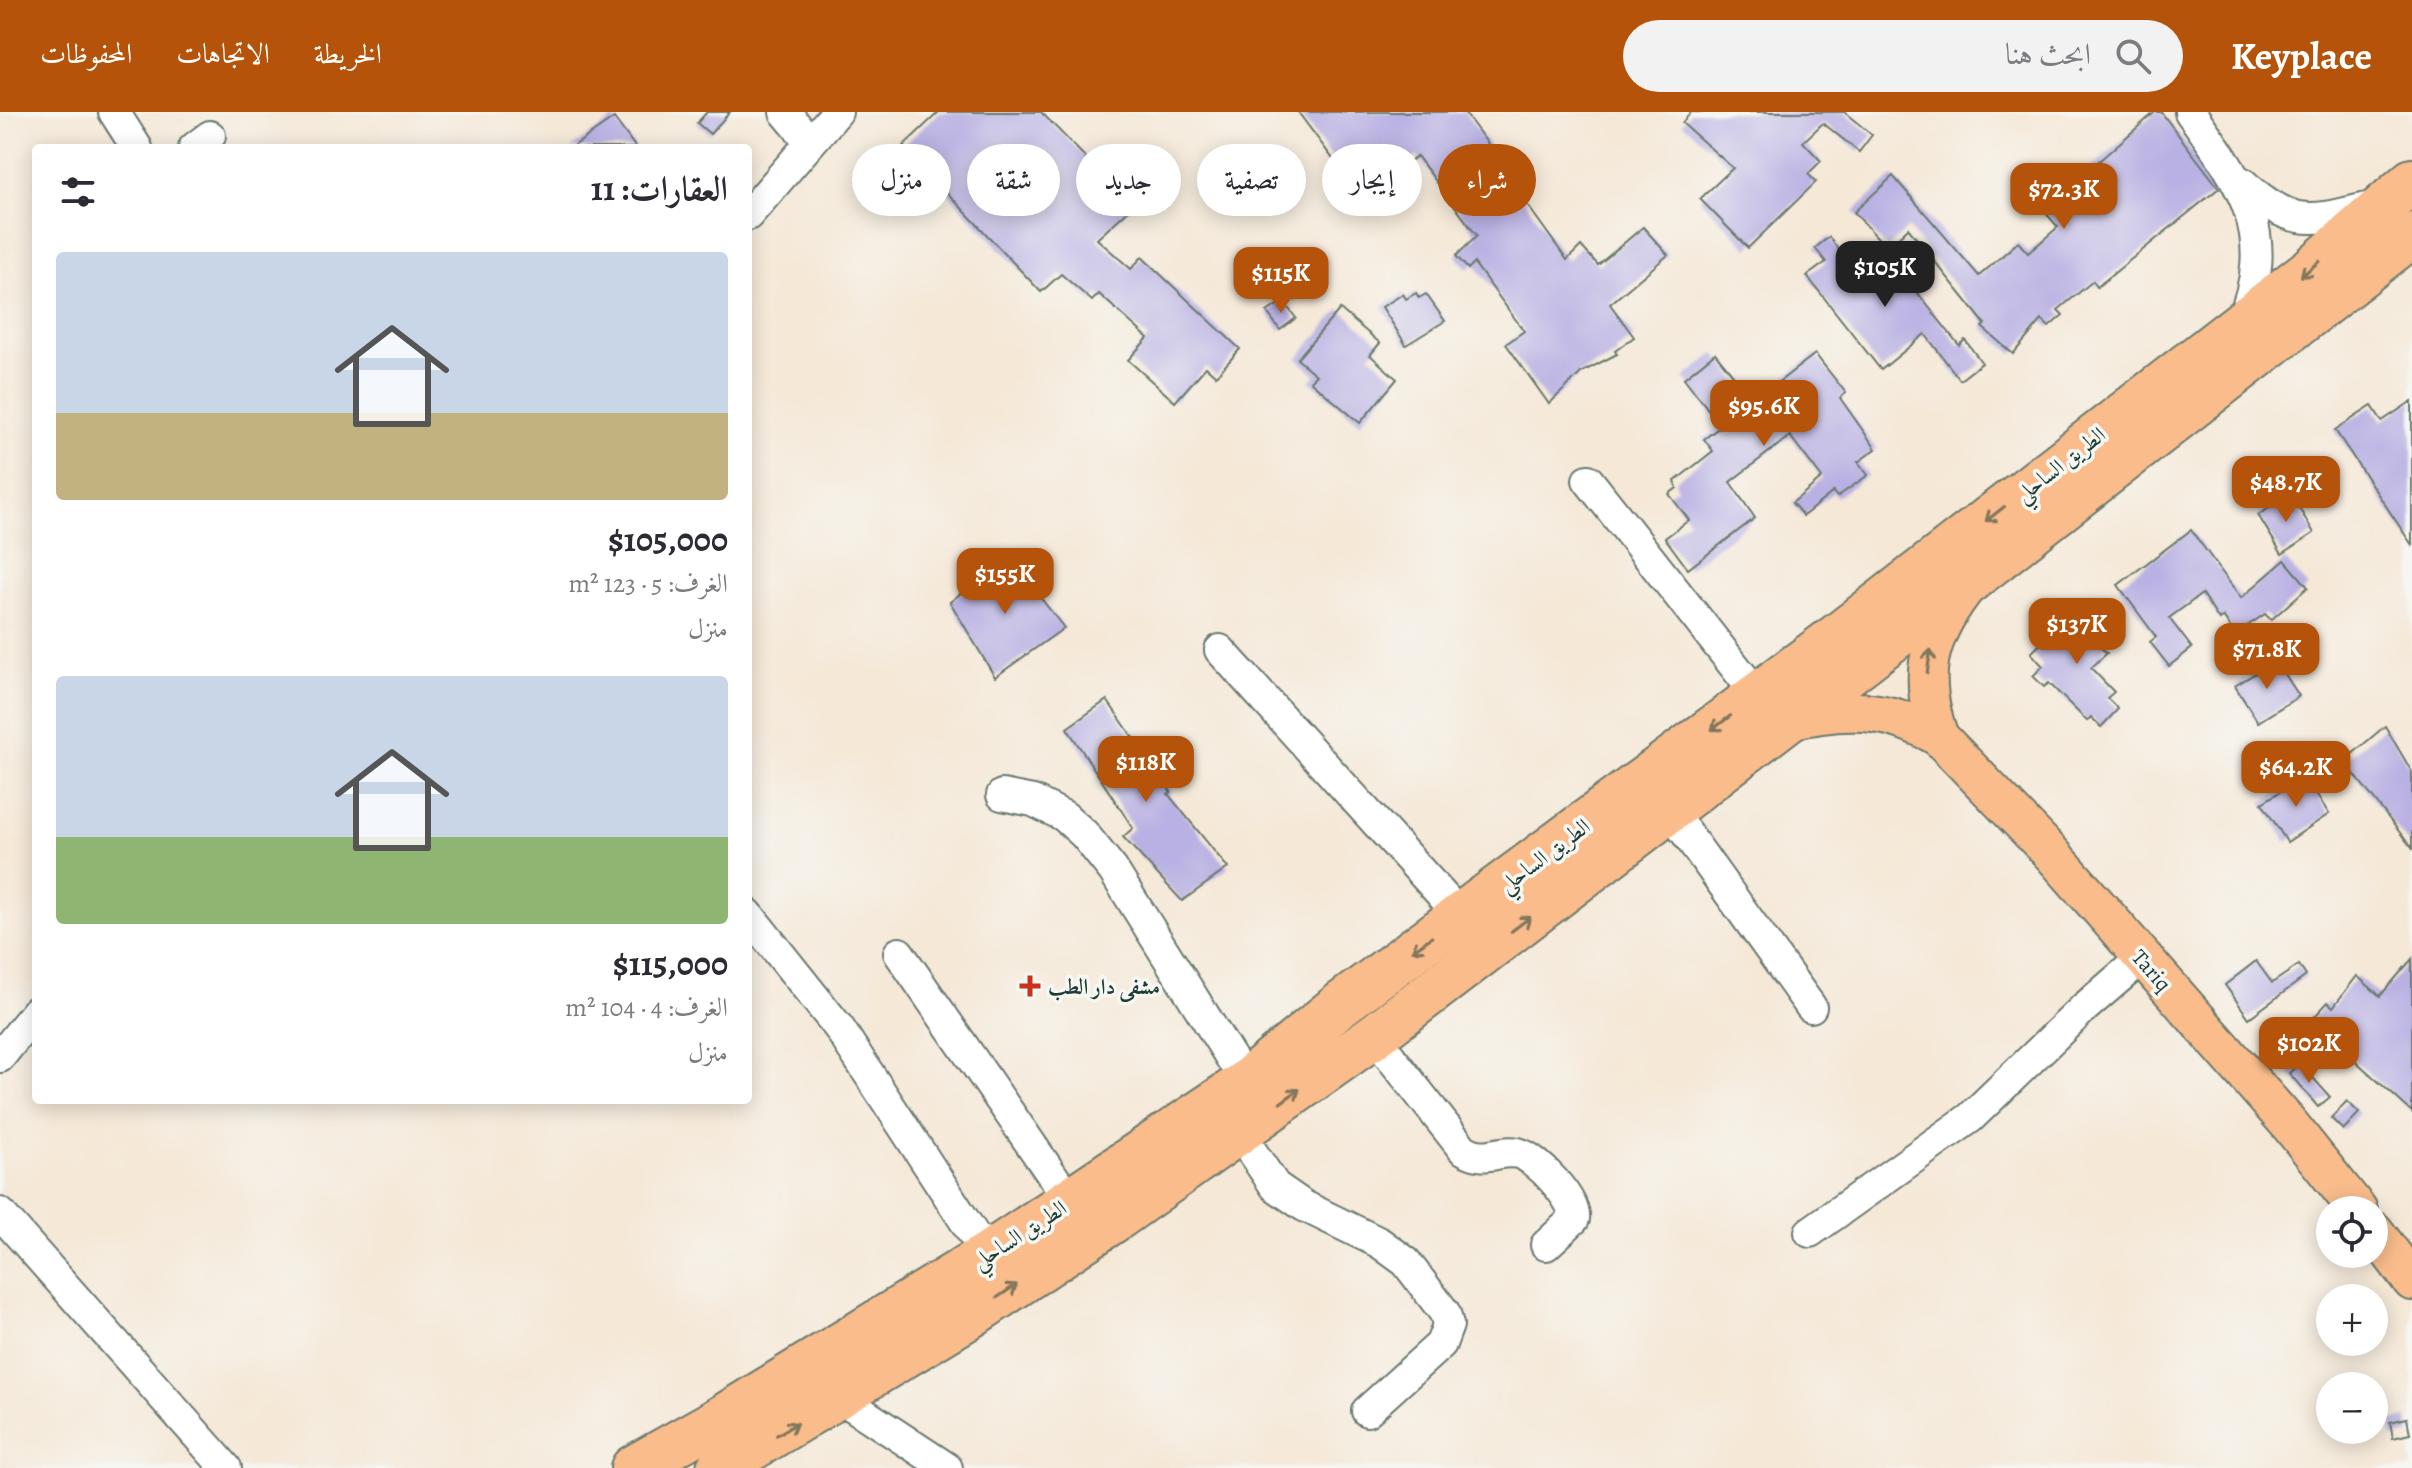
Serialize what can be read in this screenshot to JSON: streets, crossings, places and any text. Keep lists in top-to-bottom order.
{
  "streets": {
    "highway": ["الطريق الساحلي"],
    "main road": ["Tariq"]
  },
  "places": {
    "health": ["مشفى دار الطب"]
  },
  "page": {
    "header": "Keyplace",
    "search": "ابحث هنا",
    "nav": ["الخريطة", "الاتجاهات", "المحفوظات"],
    "chip": [
      "شراء",
      "إيجار",
      "تصفية",
      "جديد",
      "شقة",
      "منزل"
    ],
    "heading": "العقارات: 11",
    "price": [
      "$72.3K",
      "$105K",
      "$115K",
      "$95.6K",
      "$48.7K",
      "$155K",
      "$137K",
      "$71.8K",
      "$118K",
      "$64.2K",
      "$102K"
    ],
    "list": [
      {
        "name": "$105,000",
        "note": "الغرف: 5 · 123 m² · منزل"
      },
      {
        "name": "$115,000",
        "note": "الغرف: 4 · 104 m² · منزل"
      }
    ],
    "map_buttons": ["+", "−"]
  }
}
